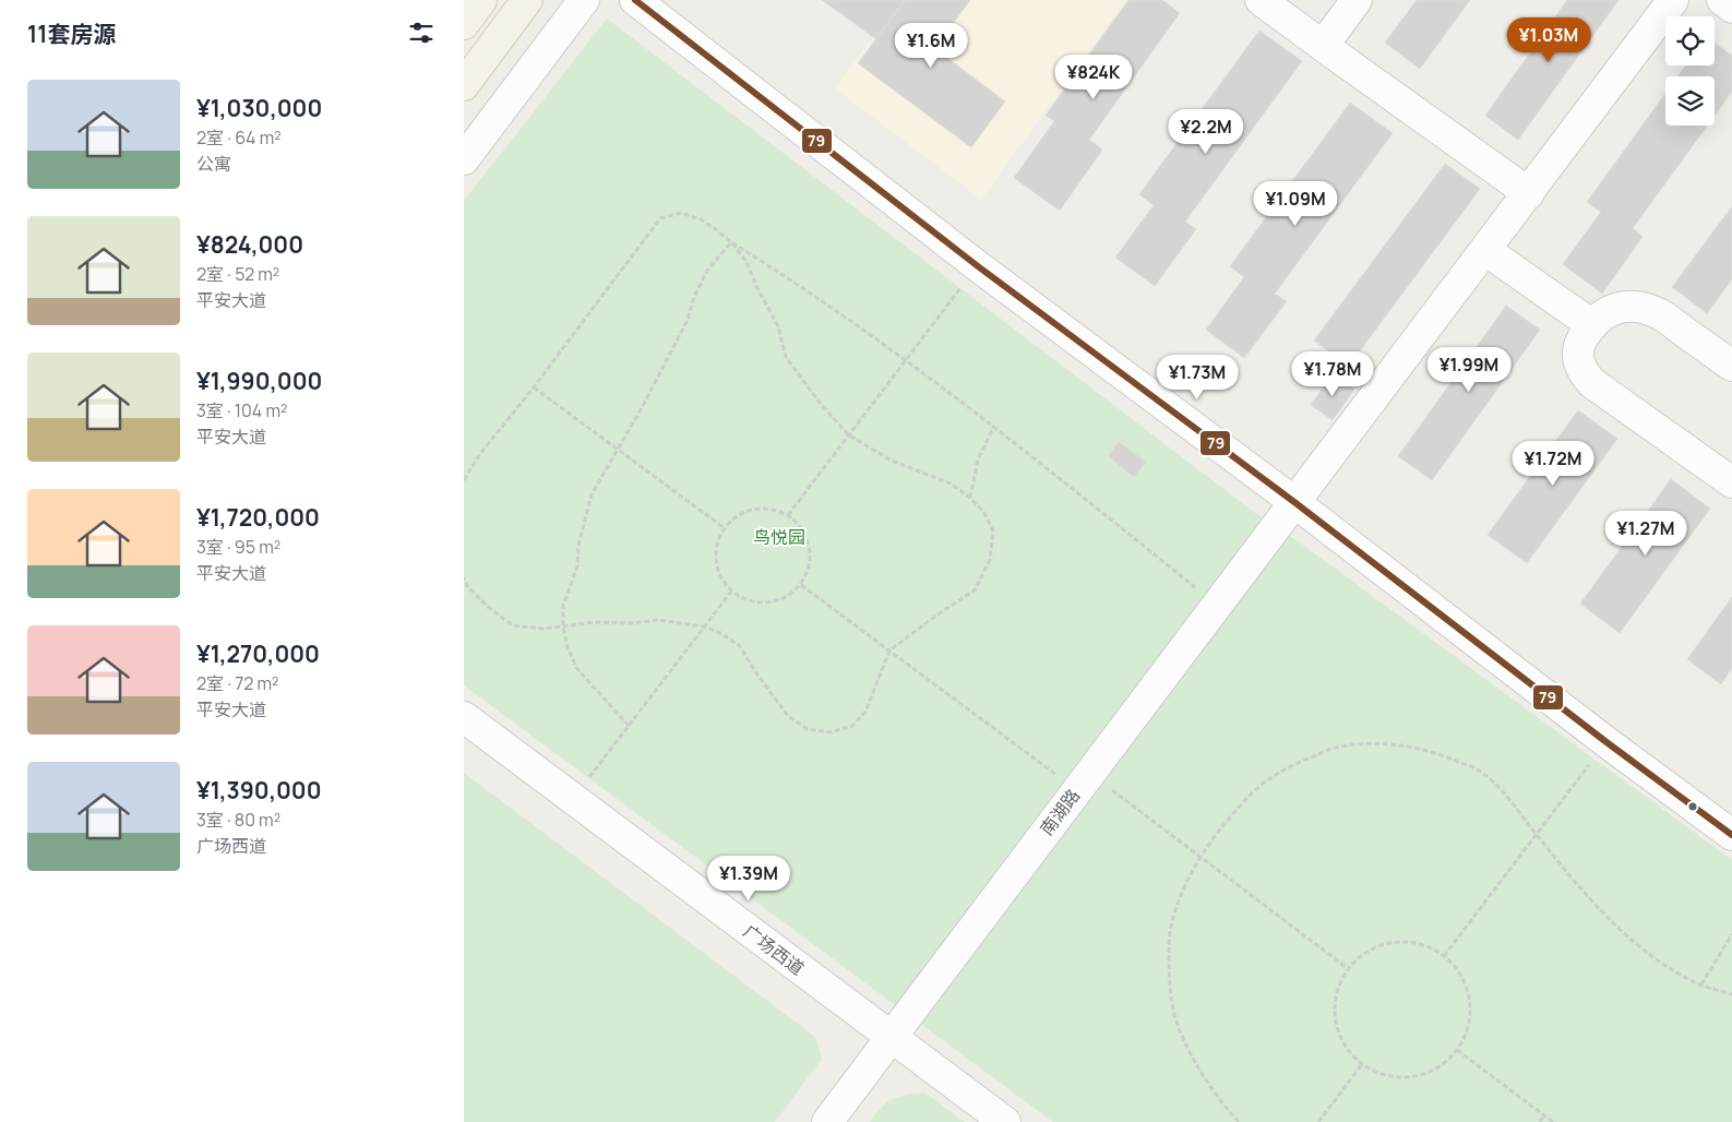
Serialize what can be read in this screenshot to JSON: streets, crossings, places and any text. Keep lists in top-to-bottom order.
{
  "streets": {
    "street": ["南湖路", "广场西道"]
  },
  "crossings": [
    ["南湖路", "广场西道"]
  ],
  "parks": ["鸟悦园"],
  "lines": ["transit line 79"],
  "page": {
    "heading": "11套房源",
    "price": [
      "¥1.03M",
      "¥1.6M",
      "¥824K",
      "¥2.2M",
      "¥1.09M",
      "¥1.99M",
      "¥1.78M",
      "¥1.73M",
      "¥1.72M",
      "¥1.27M",
      "¥1.39M"
    ],
    "list": [
      {
        "name": "¥1,030,000",
        "note": "2室 · 64 m² · 公寓"
      },
      {
        "name": "¥824,000",
        "note": "2室 · 52 m² · 平安大道"
      },
      {
        "name": "¥1,990,000",
        "note": "3室 · 104 m² · 平安大道"
      },
      {
        "name": "¥1,720,000",
        "note": "3室 · 95 m² · 平安大道"
      },
      {
        "name": "¥1,270,000",
        "note": "2室 · 72 m² · 平安大道"
      },
      {
        "name": "¥1,390,000",
        "note": "3室 · 80 m² · 广场西道"
      }
    ]
  }
}
